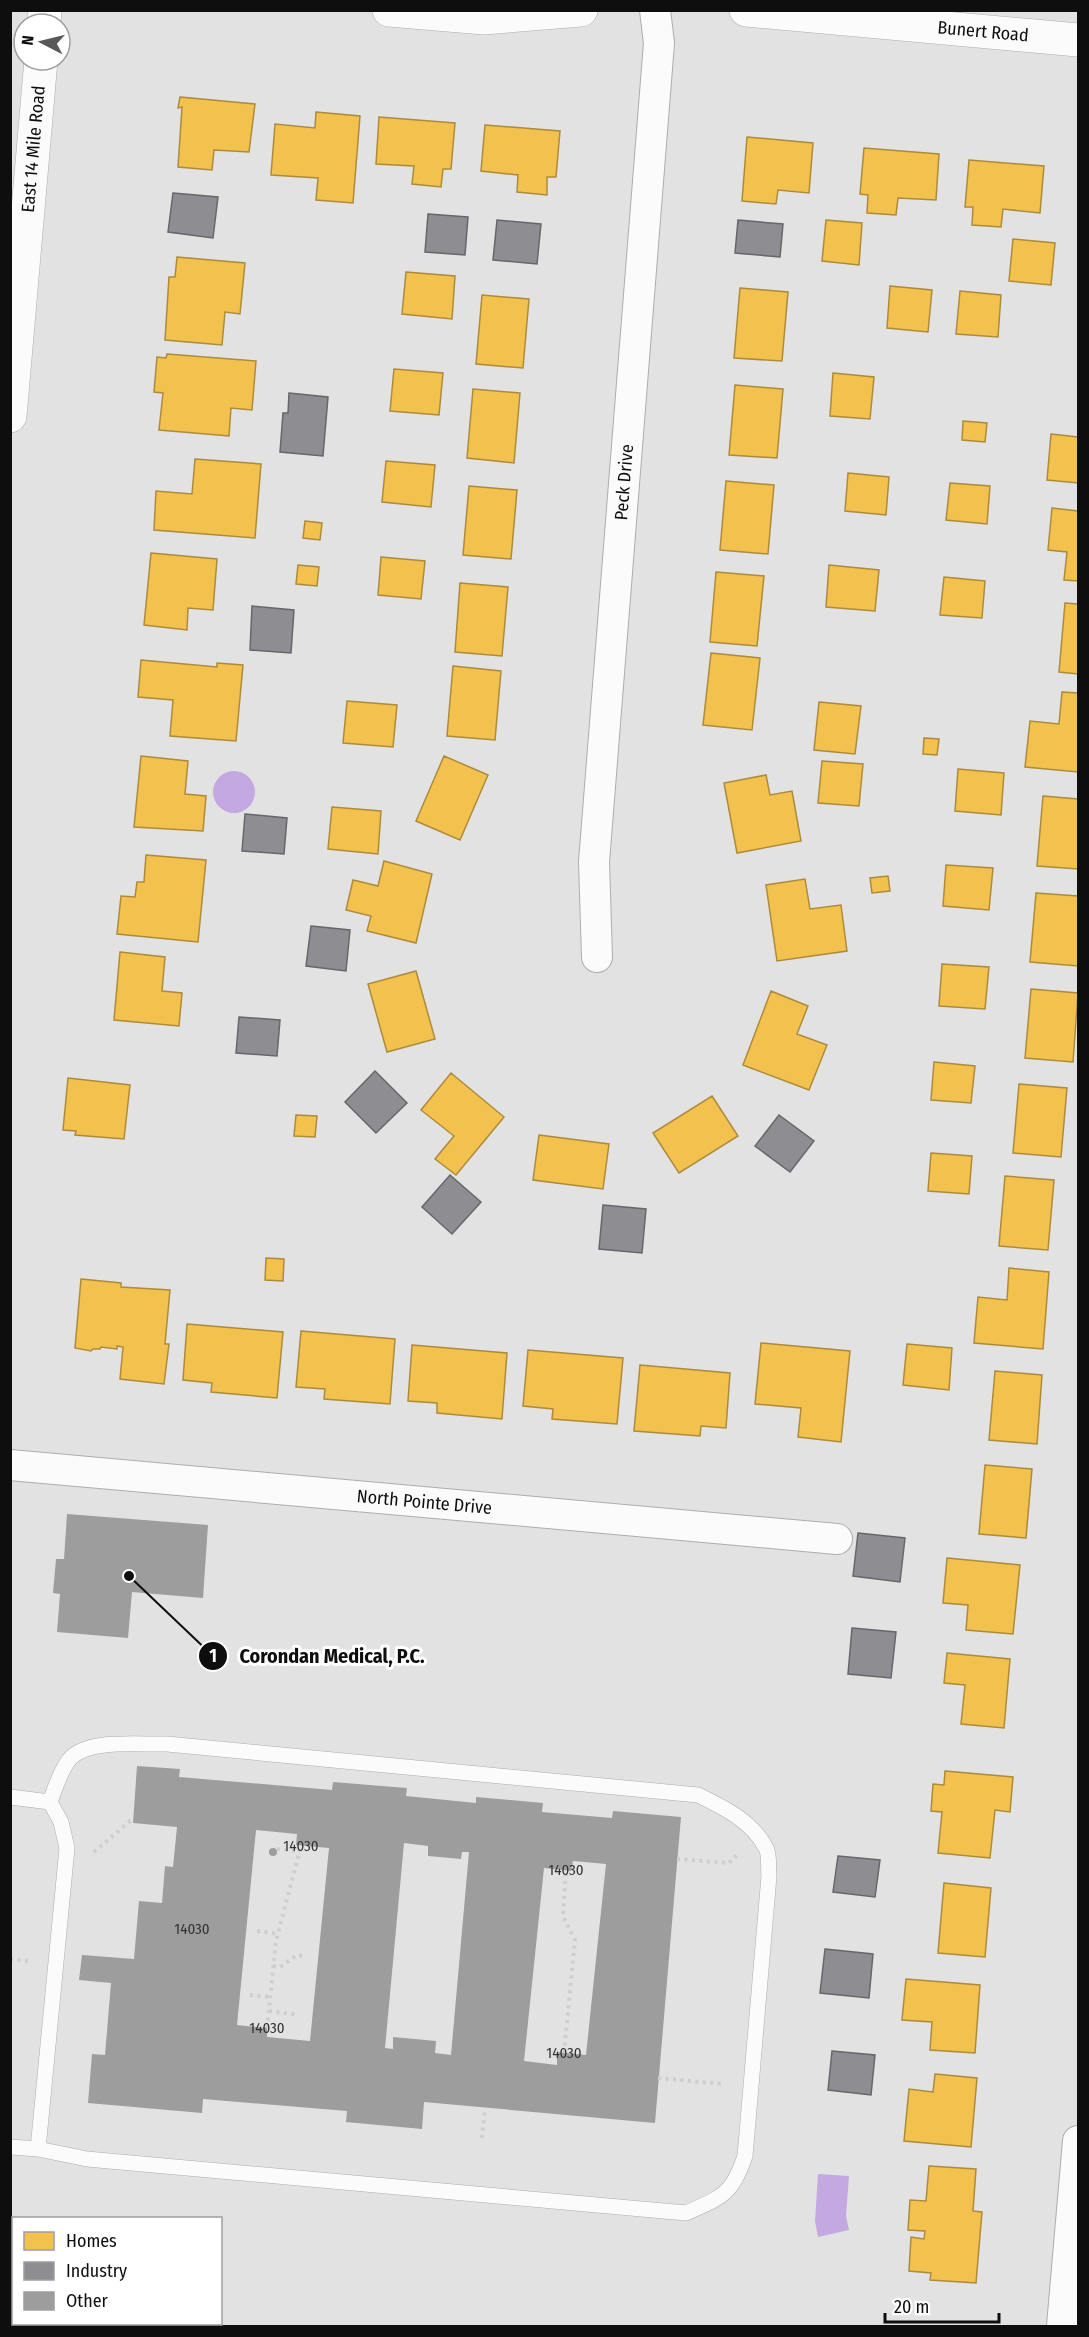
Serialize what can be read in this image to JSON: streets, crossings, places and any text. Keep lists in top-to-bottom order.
{
  "streets": {
    "street": [
      "Bunert Road",
      "East 14 Mile Road",
      "Peck Drive",
      "North Pointe Drive"
    ]
  },
  "places": ["Corondan Medical, P.C."],
  "house_numbers": [
    "14030",
    "14030",
    "14030",
    "14030",
    "14030"
  ],
  "legend": ["Homes", "Industry", "Other"],
  "scale_bar": "20 m",
  "north": "left"
}
